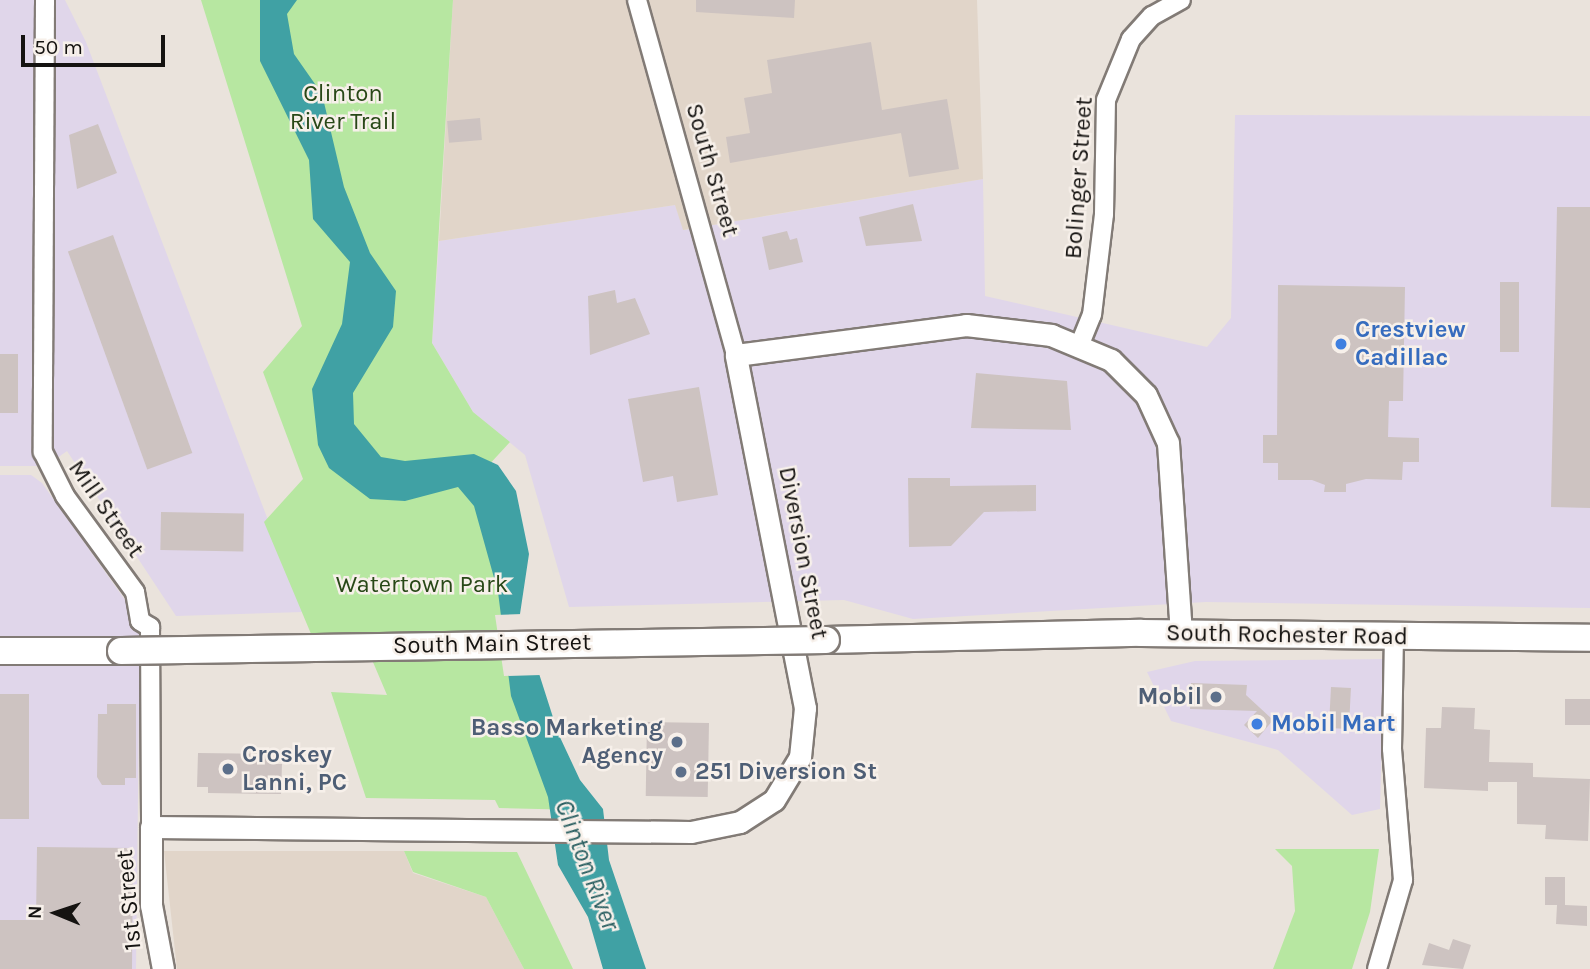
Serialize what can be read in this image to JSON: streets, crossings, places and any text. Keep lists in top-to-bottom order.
{
  "streets": {
    "main road": ["South Rochester Road", "South Main Street"],
    "street": [
      "South Street",
      "Bolinger Street",
      "Mill Street",
      "Diversion Street",
      "1st Street"
    ]
  },
  "crossings": [
    ["South Street", "Diversion Street"],
    ["Mill Street", "Diversion Street"],
    ["Mill Street", "1st Street"],
    ["Diversion Street", "1st Street"],
    ["South Rochester Road", "South Main Street"]
  ],
  "water": ["Clinton River"],
  "parks": ["Clinton River Trail", "Watertown Park"],
  "places": [
    "Crestview Cadillac",
    "Mobil",
    "Mobil Mart",
    "Basso Marketing Agency",
    "Croskey Lanni, PC",
    "251 Diversion St"
  ],
  "scale_bar": "50 m",
  "north": "left"
}
